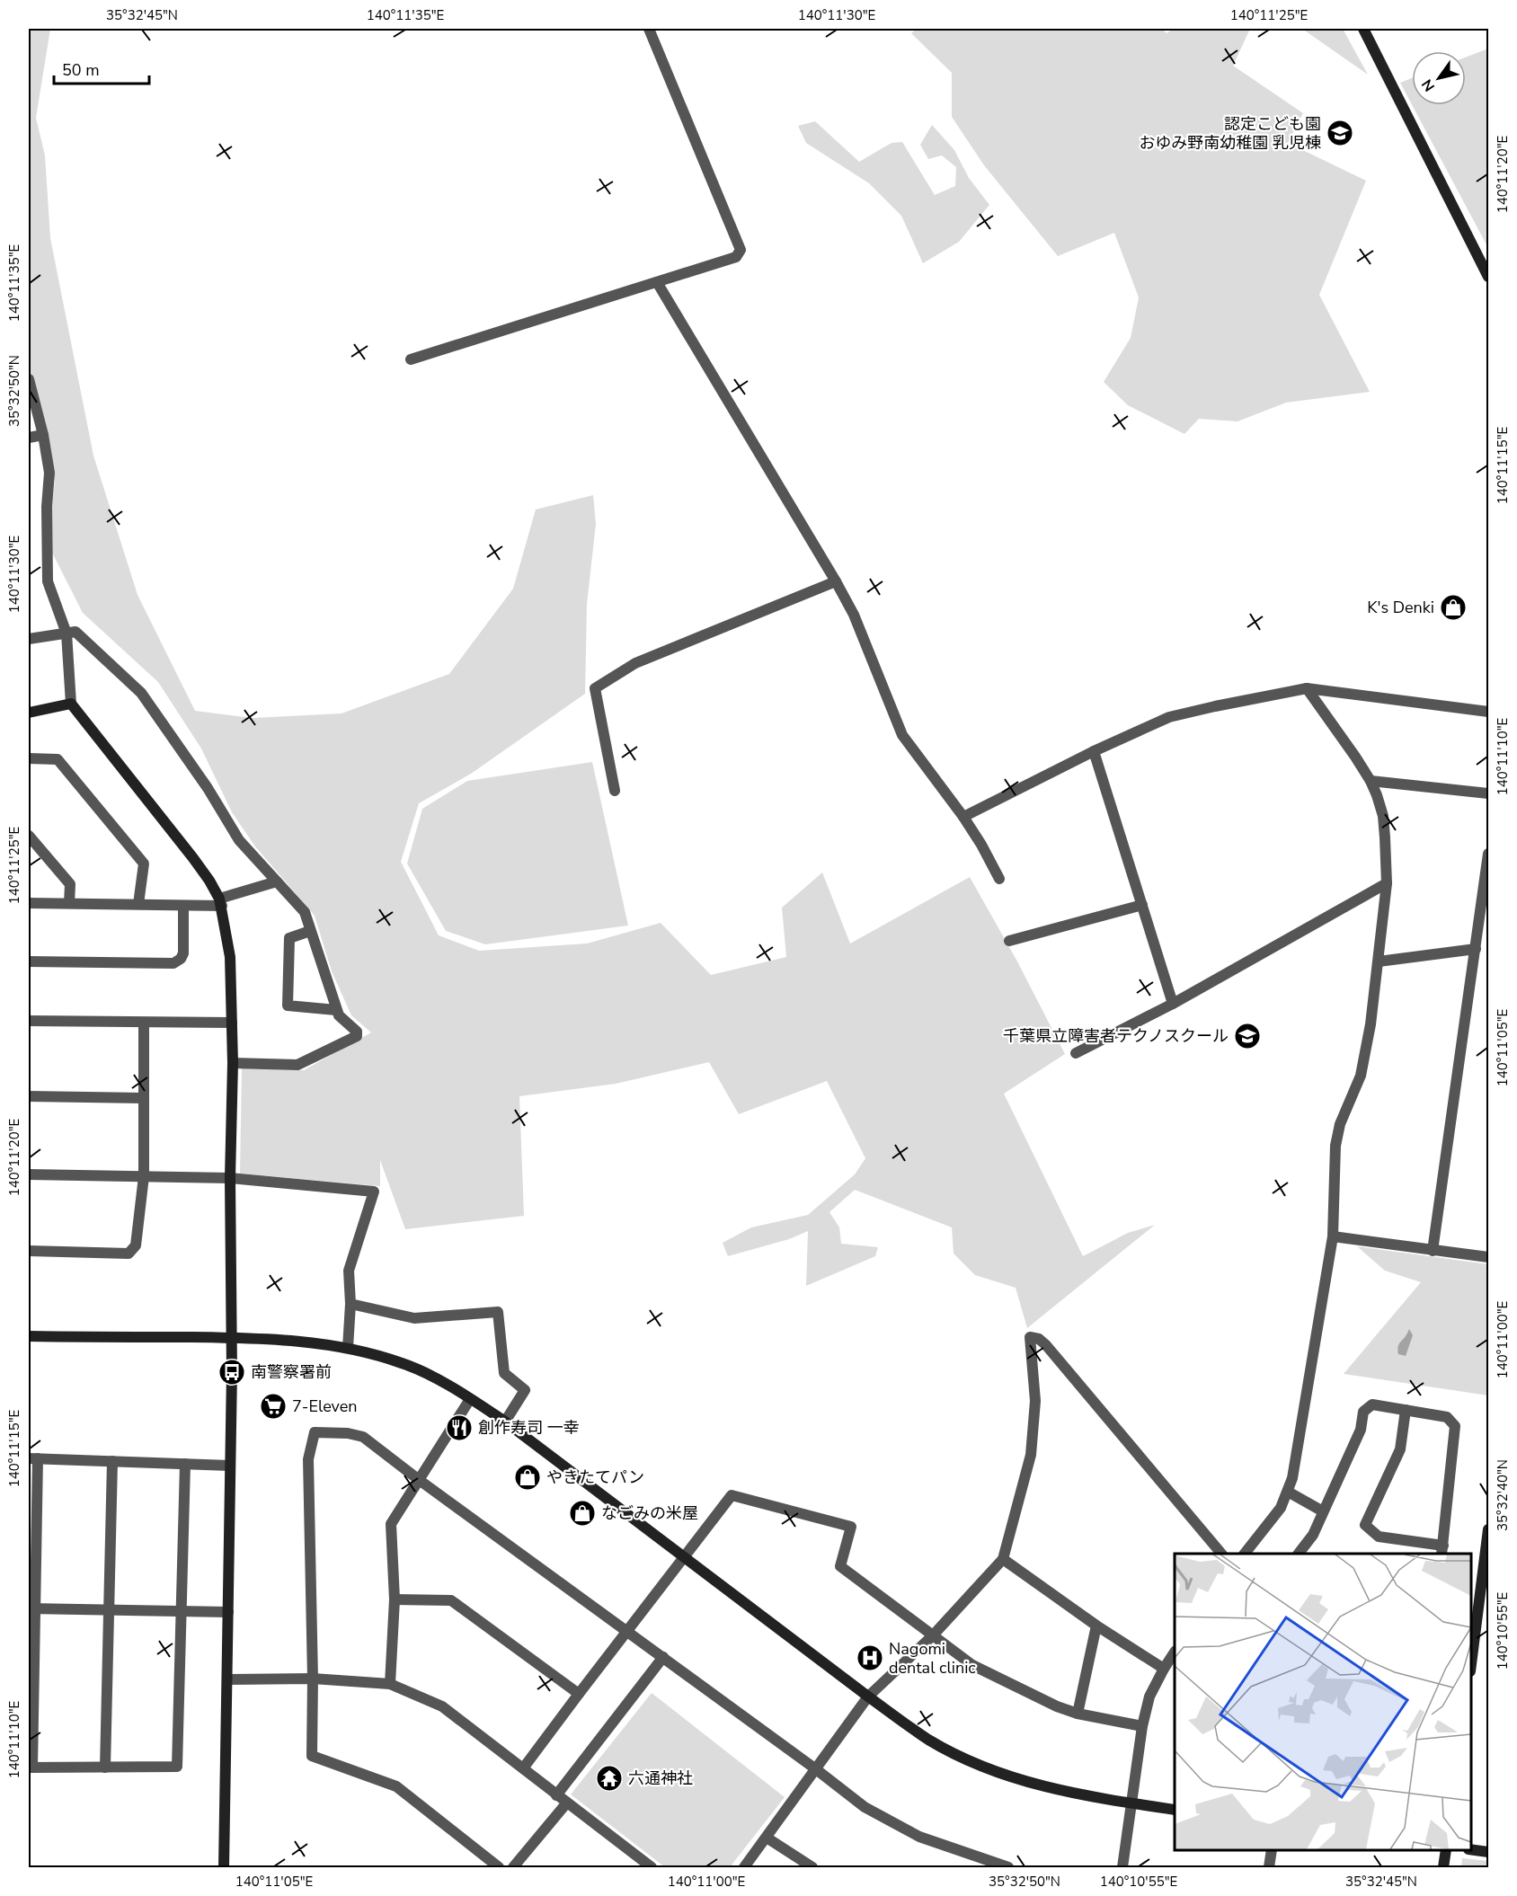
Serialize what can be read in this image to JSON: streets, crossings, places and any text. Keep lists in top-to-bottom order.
{
  "places": {
    "school or university": ["認定こども園 おゆみ野南幼稚園 乳児棟", "千葉県立障害者テクノスクール"],
    "shop": ["K's Denki", "やきたてパン", "なごみの米屋"],
    "bus stop": ["南警察署前"],
    "supermarket": ["7-Eleven"],
    "restaurant": ["創作寿司 一幸"],
    "hospital": ["Nagomi dental clinic"],
    "temple": ["六通神社"]
  },
  "scale_bar": "50 m",
  "north": "bottom left",
  "coordinates": [
    "35°32'45\"N",
    "140°11'35\"E",
    "140°11'30\"E",
    "140°11'25\"E",
    "140°11'20\"E",
    "35°32'50\"N",
    "140°11'15\"E",
    "140°11'10\"E",
    "140°11'05\"E",
    "140°11'00\"E",
    "35°32'40\"N",
    "140°10'55\"E"
  ]
}
